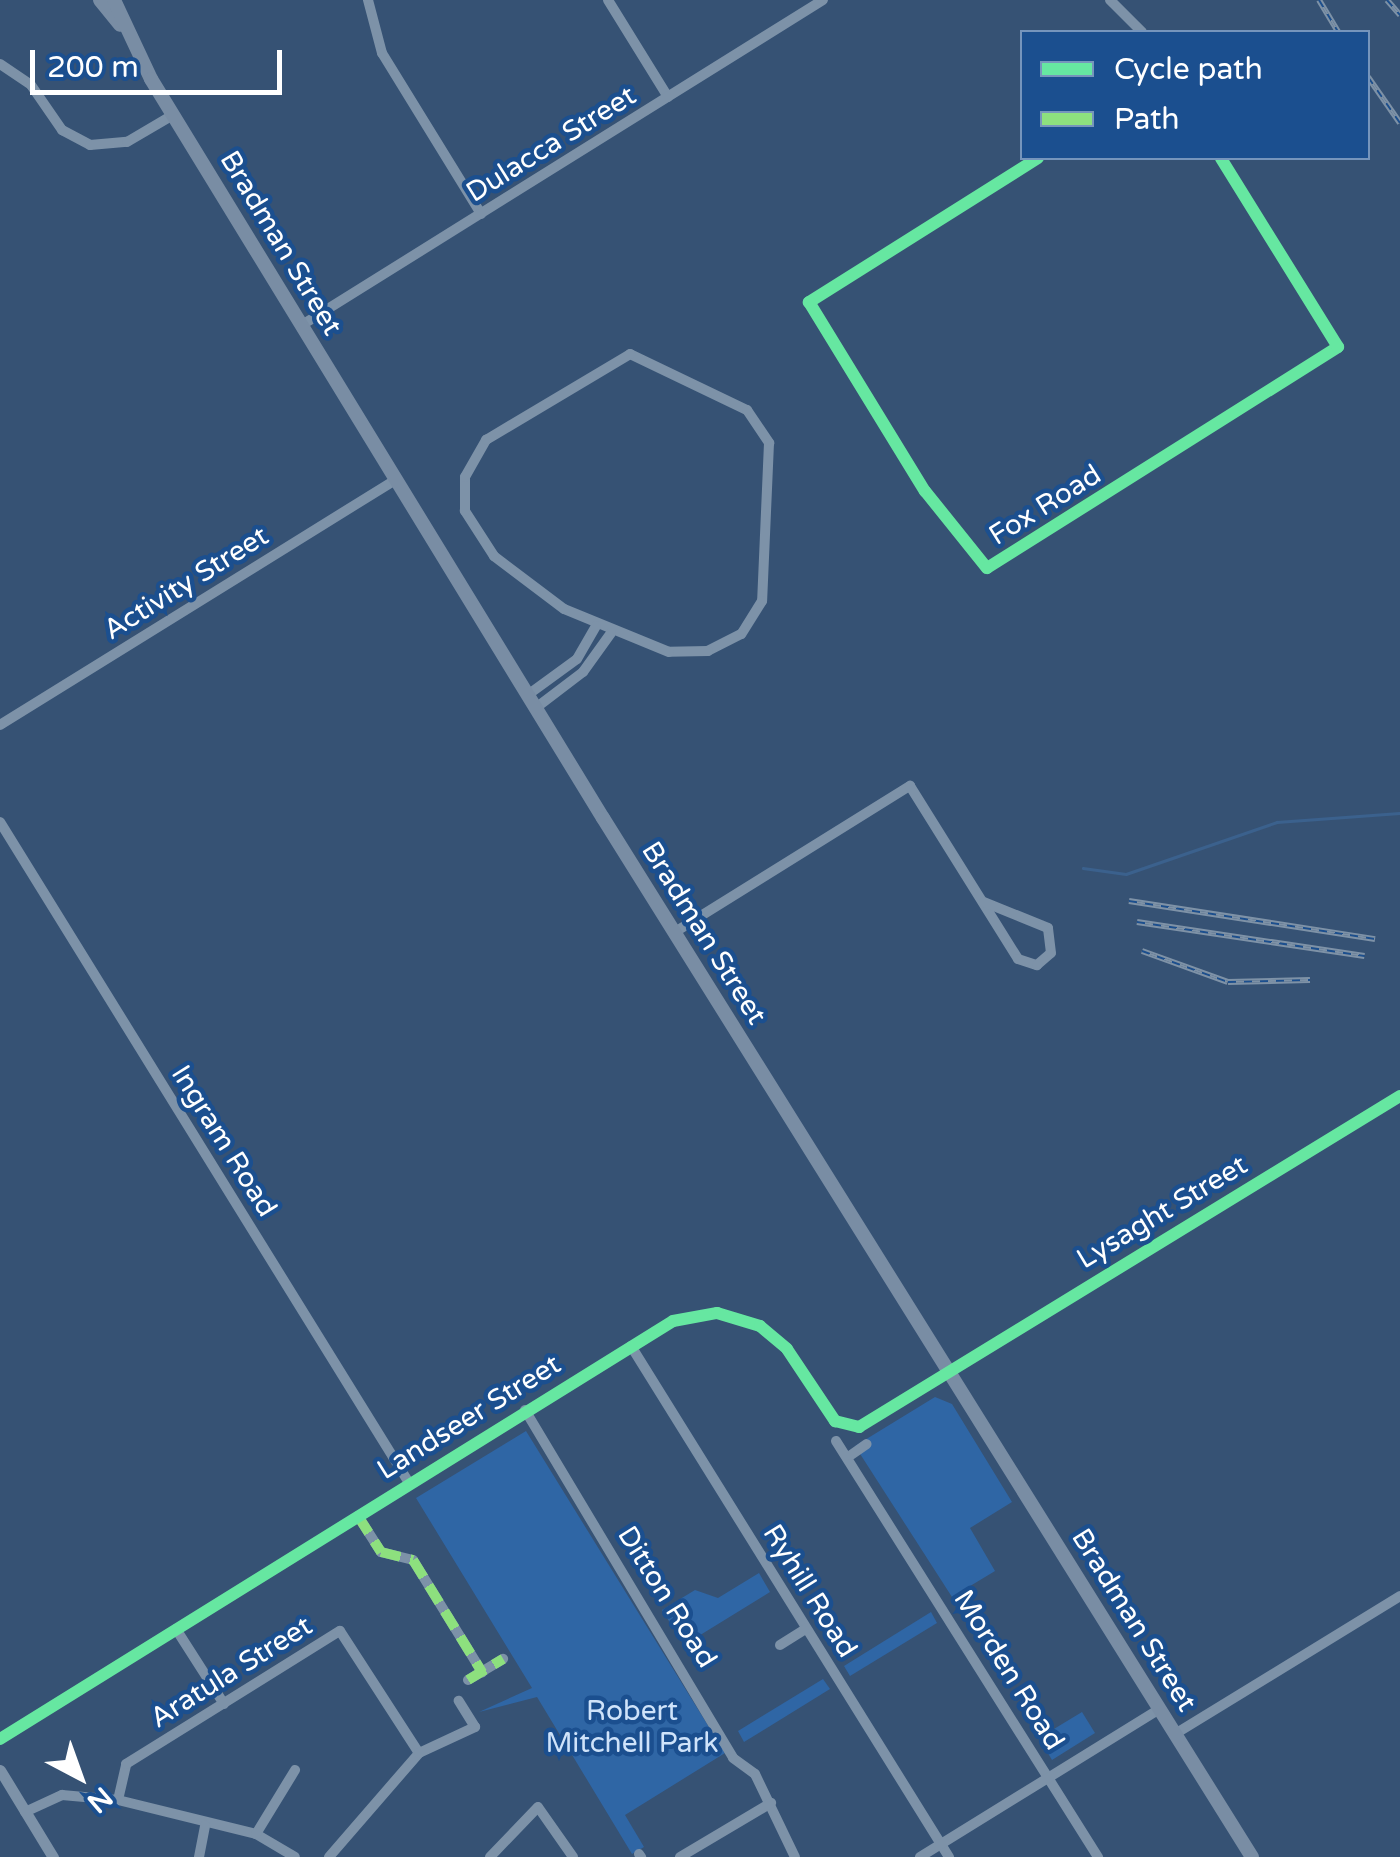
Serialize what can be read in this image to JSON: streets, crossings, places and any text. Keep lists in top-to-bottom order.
{
  "streets": {
    "main road": ["Bradman Street"],
    "street": [
      "Dulacca Street",
      "Fox Road",
      "Activity Street",
      "Ingram Road",
      "Lysaght Street",
      "Landseer Street",
      "Ryhill Road",
      "Ditton Road",
      "Morden Road",
      "Aratula Street"
    ]
  },
  "crossings": [
    ["Dulacca Street", "Bradman Street"],
    ["Bradman Street", "Activity Street"],
    ["Bradman Street", "Lysaght Street"],
    ["Bradman Street", "Landseer Street"],
    ["Ingram Road", "Landseer Street"],
    ["Lysaght Street", "Landseer Street"],
    ["Landseer Street", "Ryhill Road"],
    ["Landseer Street", "Ditton Road"]
  ],
  "parks": ["Robert Mitchell Park"],
  "legend": ["Cycle path", "Path"],
  "scale_bar": "200 m",
  "north": "bottom right"
}
